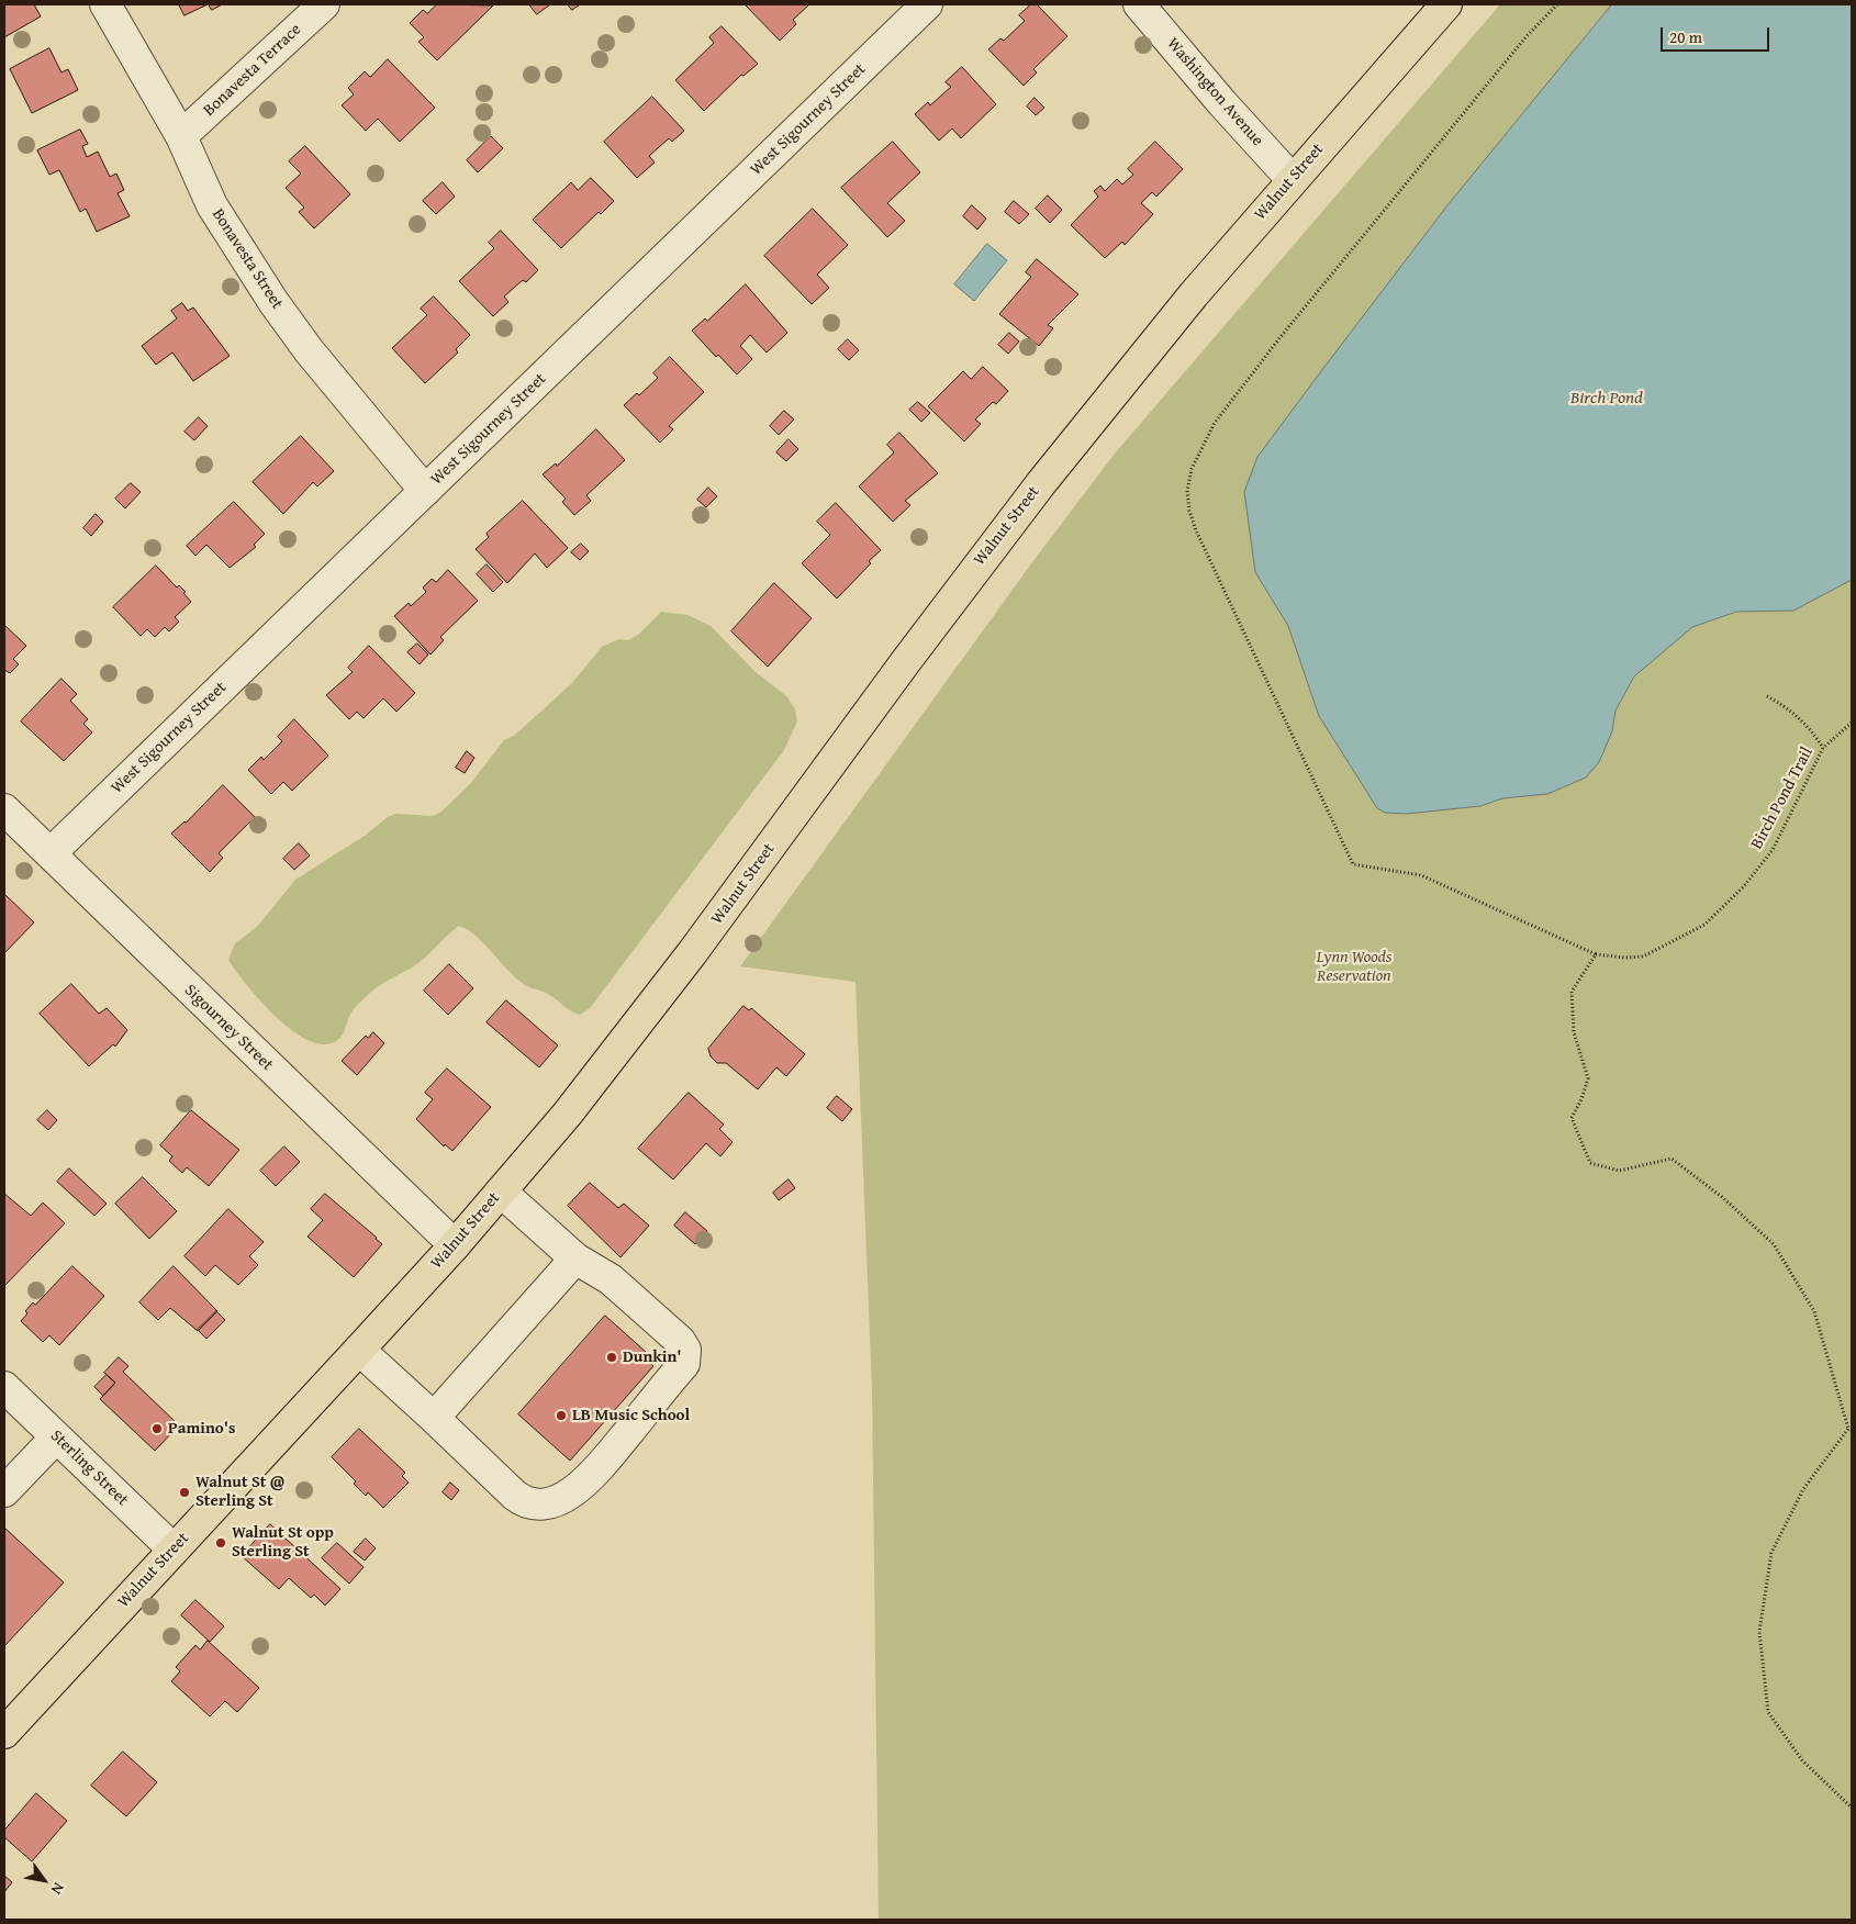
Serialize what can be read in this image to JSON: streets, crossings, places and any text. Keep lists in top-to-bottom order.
{
  "streets": {
    "main road": ["Walnut Street"],
    "street": [
      "Bonavesta Terrace",
      "Washington Avenue",
      "West Sigourney Street",
      "Bonavesta Street",
      "Sigourney Street",
      "Sterling Street"
    ],
    "path": ["Birch Pond Trail"]
  },
  "crossings": [
    ["Bonavesta Terrace", "Bonavesta Street"],
    ["Washington Avenue", "Walnut Street"],
    ["West Sigourney Street", "Bonavesta Street"],
    ["West Sigourney Street", "Sigourney Street"],
    ["Walnut Street", "Sigourney Street"],
    ["Walnut Street", "Sterling Street"]
  ],
  "water": ["Birch Pond"],
  "parks": ["Lynn Woods Reservation"],
  "places": [
    "Dunkin'",
    "LB Music School",
    "Pamino's",
    "Walnut St @ Sterling St",
    "Walnut St opp Sterling St"
  ],
  "scale_bar": "20 m",
  "north": "bottom right"
}
